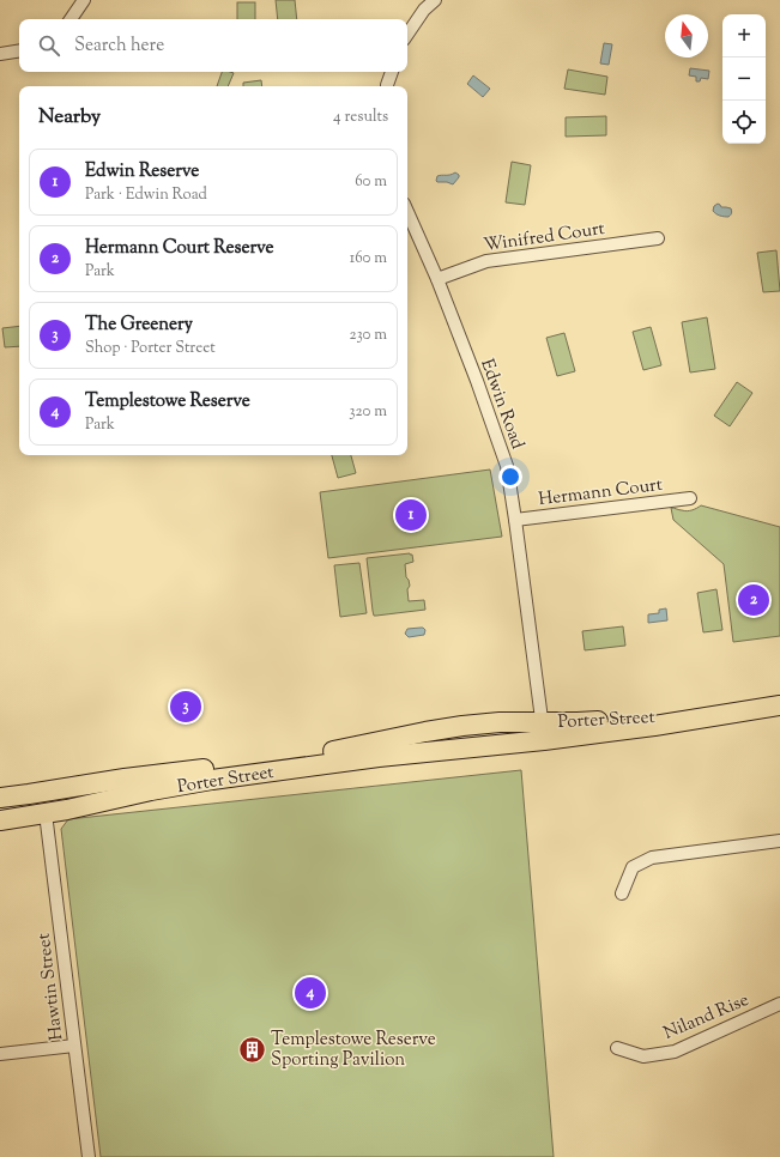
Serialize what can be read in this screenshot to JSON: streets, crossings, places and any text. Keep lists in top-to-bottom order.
{
  "streets": {
    "main road": ["Porter Street"],
    "street": [
      "Winifred Court",
      "Edwin Road",
      "Hermann Court",
      "Hawtin Street",
      "Niland Rise"
    ]
  },
  "crossings": [
    ["Winifred Court", "Edwin Road"],
    ["Edwin Road", "Hermann Court"],
    ["Edwin Road", "Porter Street"],
    ["Porter Street", "Hawtin Street"]
  ],
  "places": {
    "building": ["Templestowe Reserve Sporting Pavilion"]
  },
  "north": "top",
  "page": {
    "map_buttons": ["+", "−"],
    "search": "Search here",
    "heading": ["Nearby", "4 results"],
    "list": [
      {
        "mark": "1",
        "name": "Edwin Reserve",
        "note": "Park · Edwin Road",
        "value": "60 m"
      },
      {
        "mark": "2",
        "name": "Hermann Court Reserve",
        "note": "Park",
        "value": "160 m"
      },
      {
        "mark": "3",
        "name": "The Greenery",
        "note": "Shop · Porter Street",
        "value": "230 m"
      },
      {
        "mark": "4",
        "name": "Templestowe Reserve",
        "note": "Park",
        "value": "320 m"
      }
    ],
    "pins": [
      "1",
      "2",
      "3",
      "4"
    ]
  }
}
